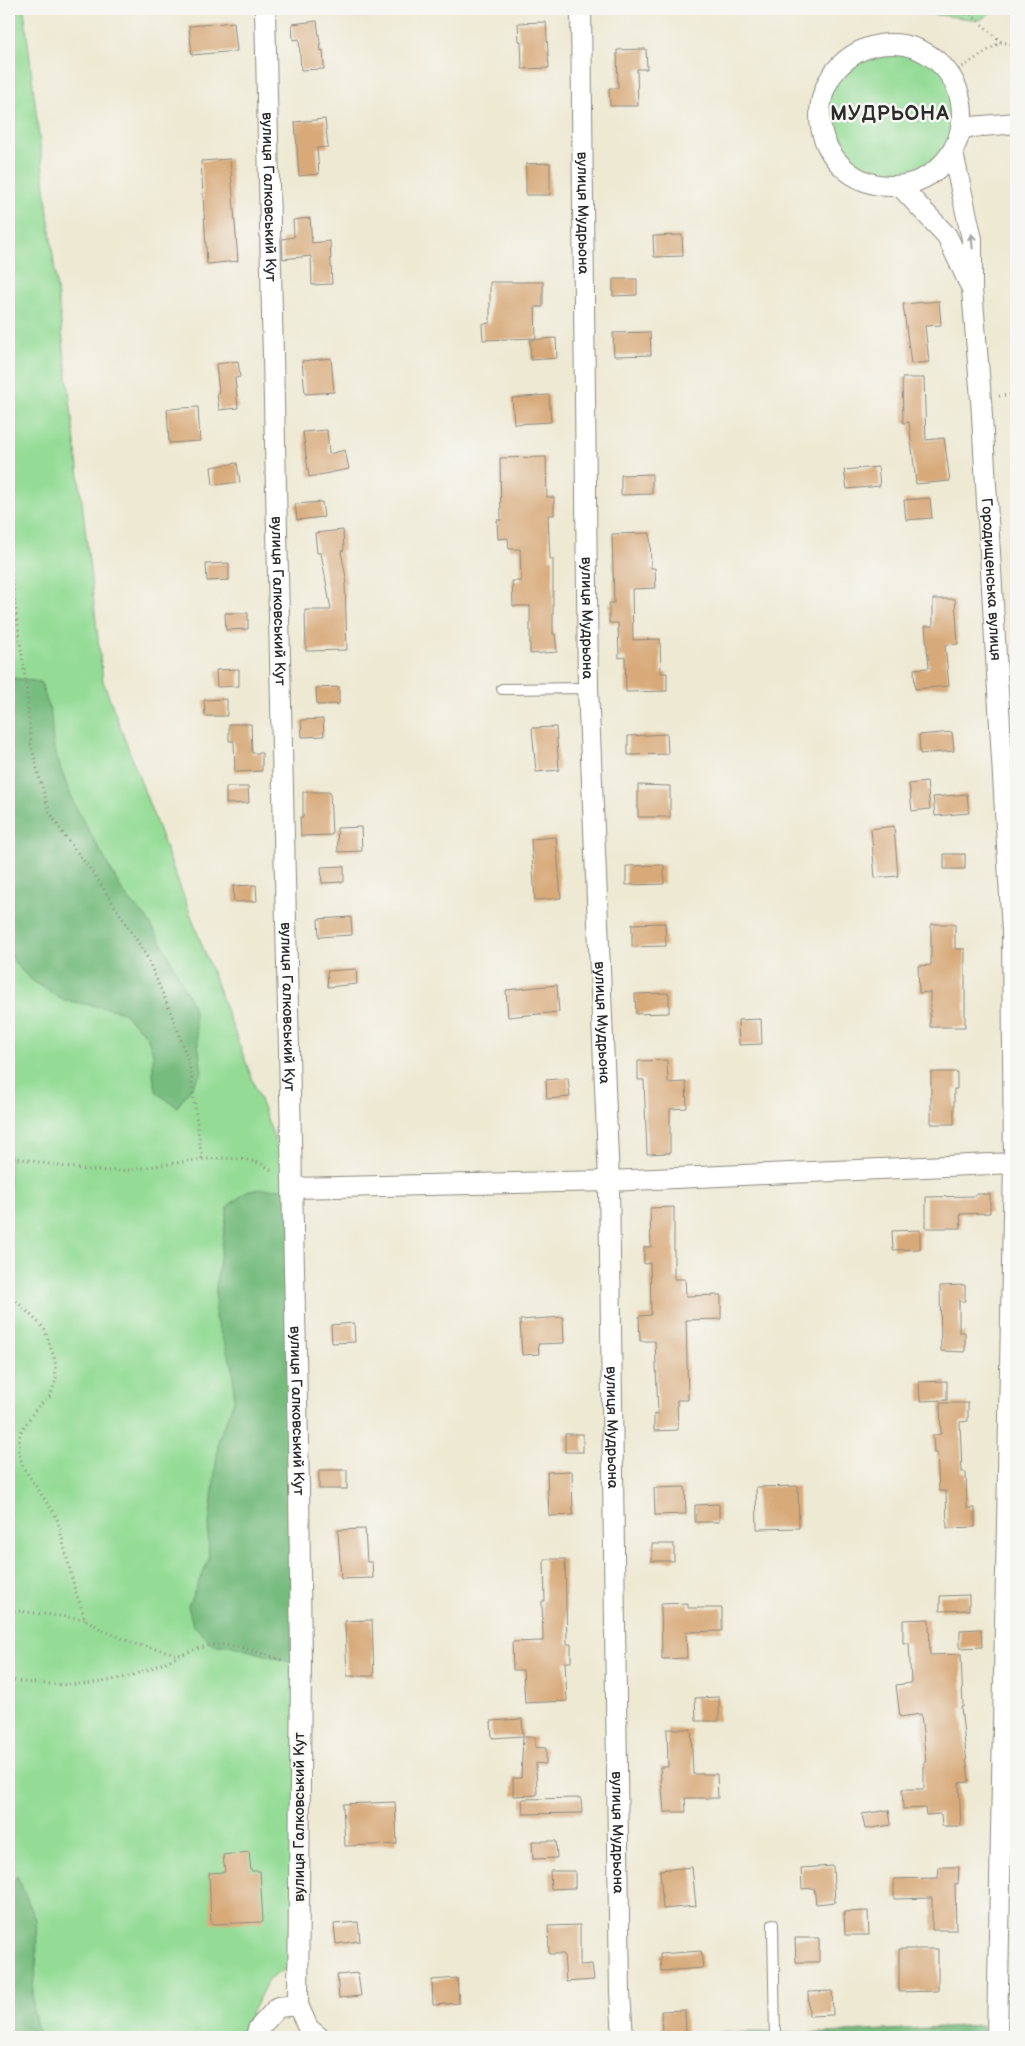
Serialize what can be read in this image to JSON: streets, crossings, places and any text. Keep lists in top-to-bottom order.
{
  "streets": {
    "street": ["вулиця Галковський Кут", "вулиця Мудрьона", "Городищенська вулиця"]
  },
  "districts": ["МУДРЬОНА"]
}
